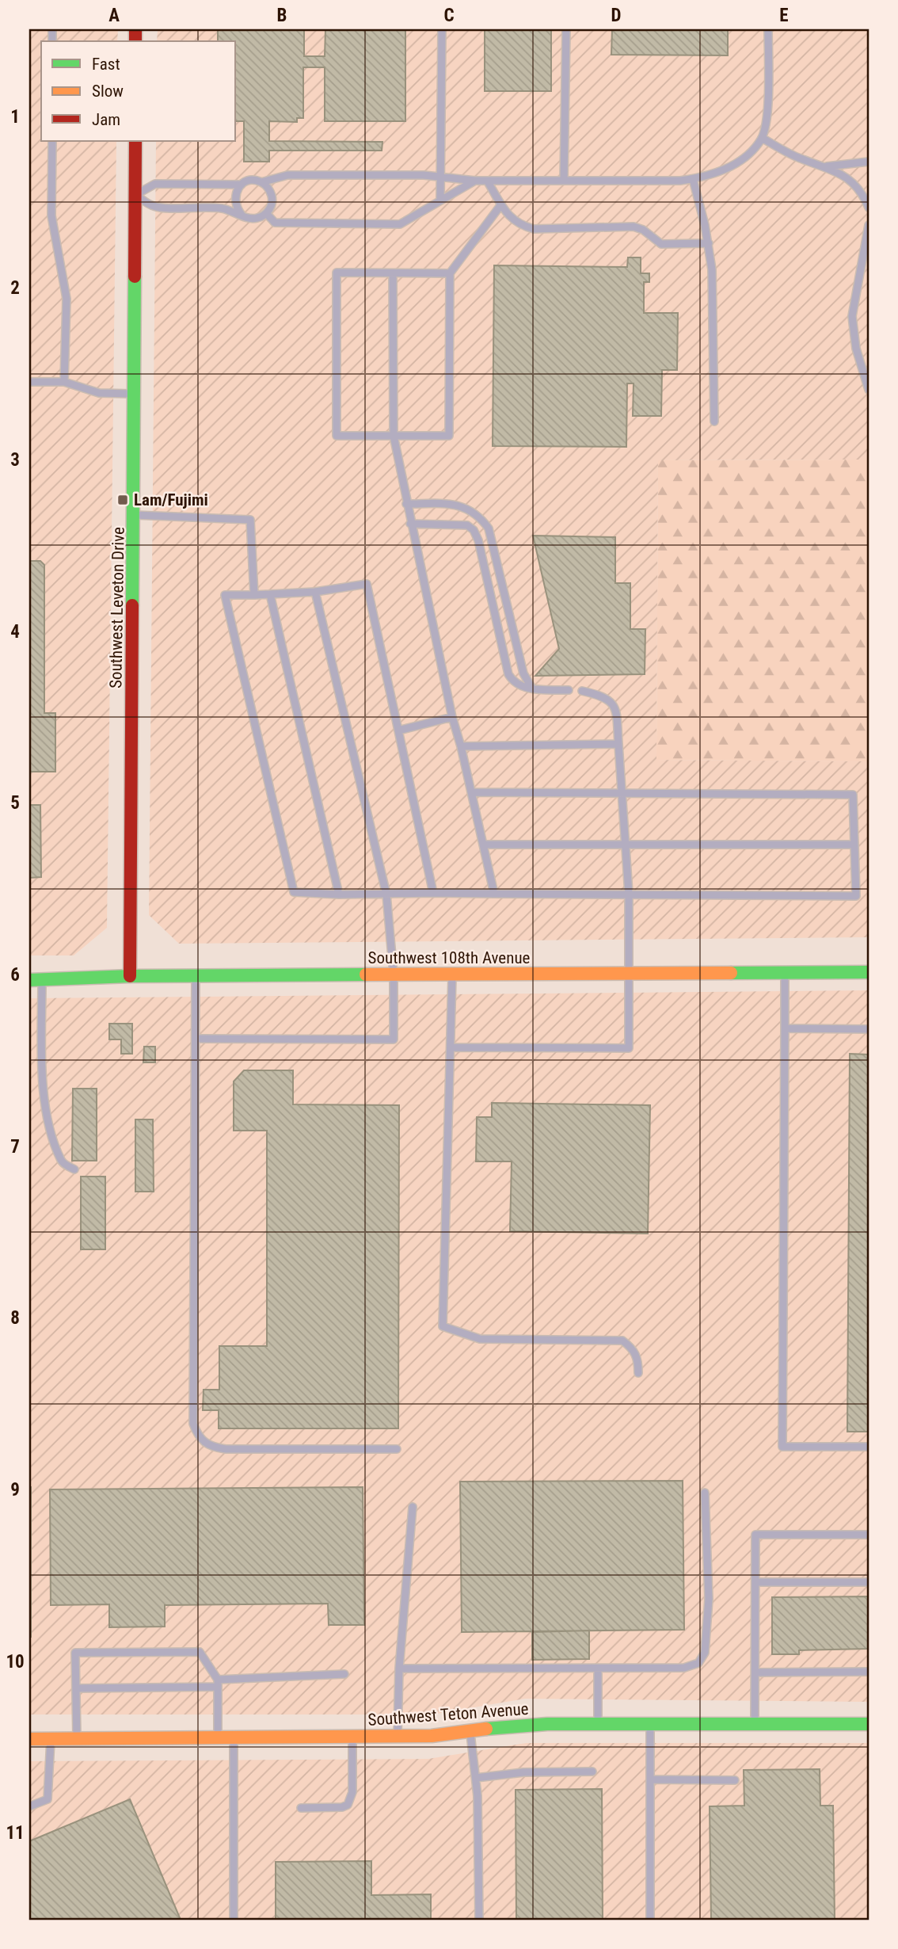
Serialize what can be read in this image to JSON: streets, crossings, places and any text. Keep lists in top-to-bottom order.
{
  "streets": {
    "street": ["Southwest Leveton Drive", "Southwest 108th Avenue", "Southwest Teton Avenue"]
  },
  "crossings": [
    ["Southwest Leveton Drive", "Southwest 108th Avenue"]
  ],
  "places": {
    "transit": ["Lam/Fujimi"]
  },
  "legend": ["Fast", "Slow", "Jam"],
  "grid": {
    "columns": [
      "A",
      "B",
      "C",
      "D",
      "E"
    ],
    "rows": [
      "1",
      "2",
      "3",
      "4",
      "5",
      "6",
      "7",
      "8",
      "9",
      "10",
      "11"
    ]
  }
}
